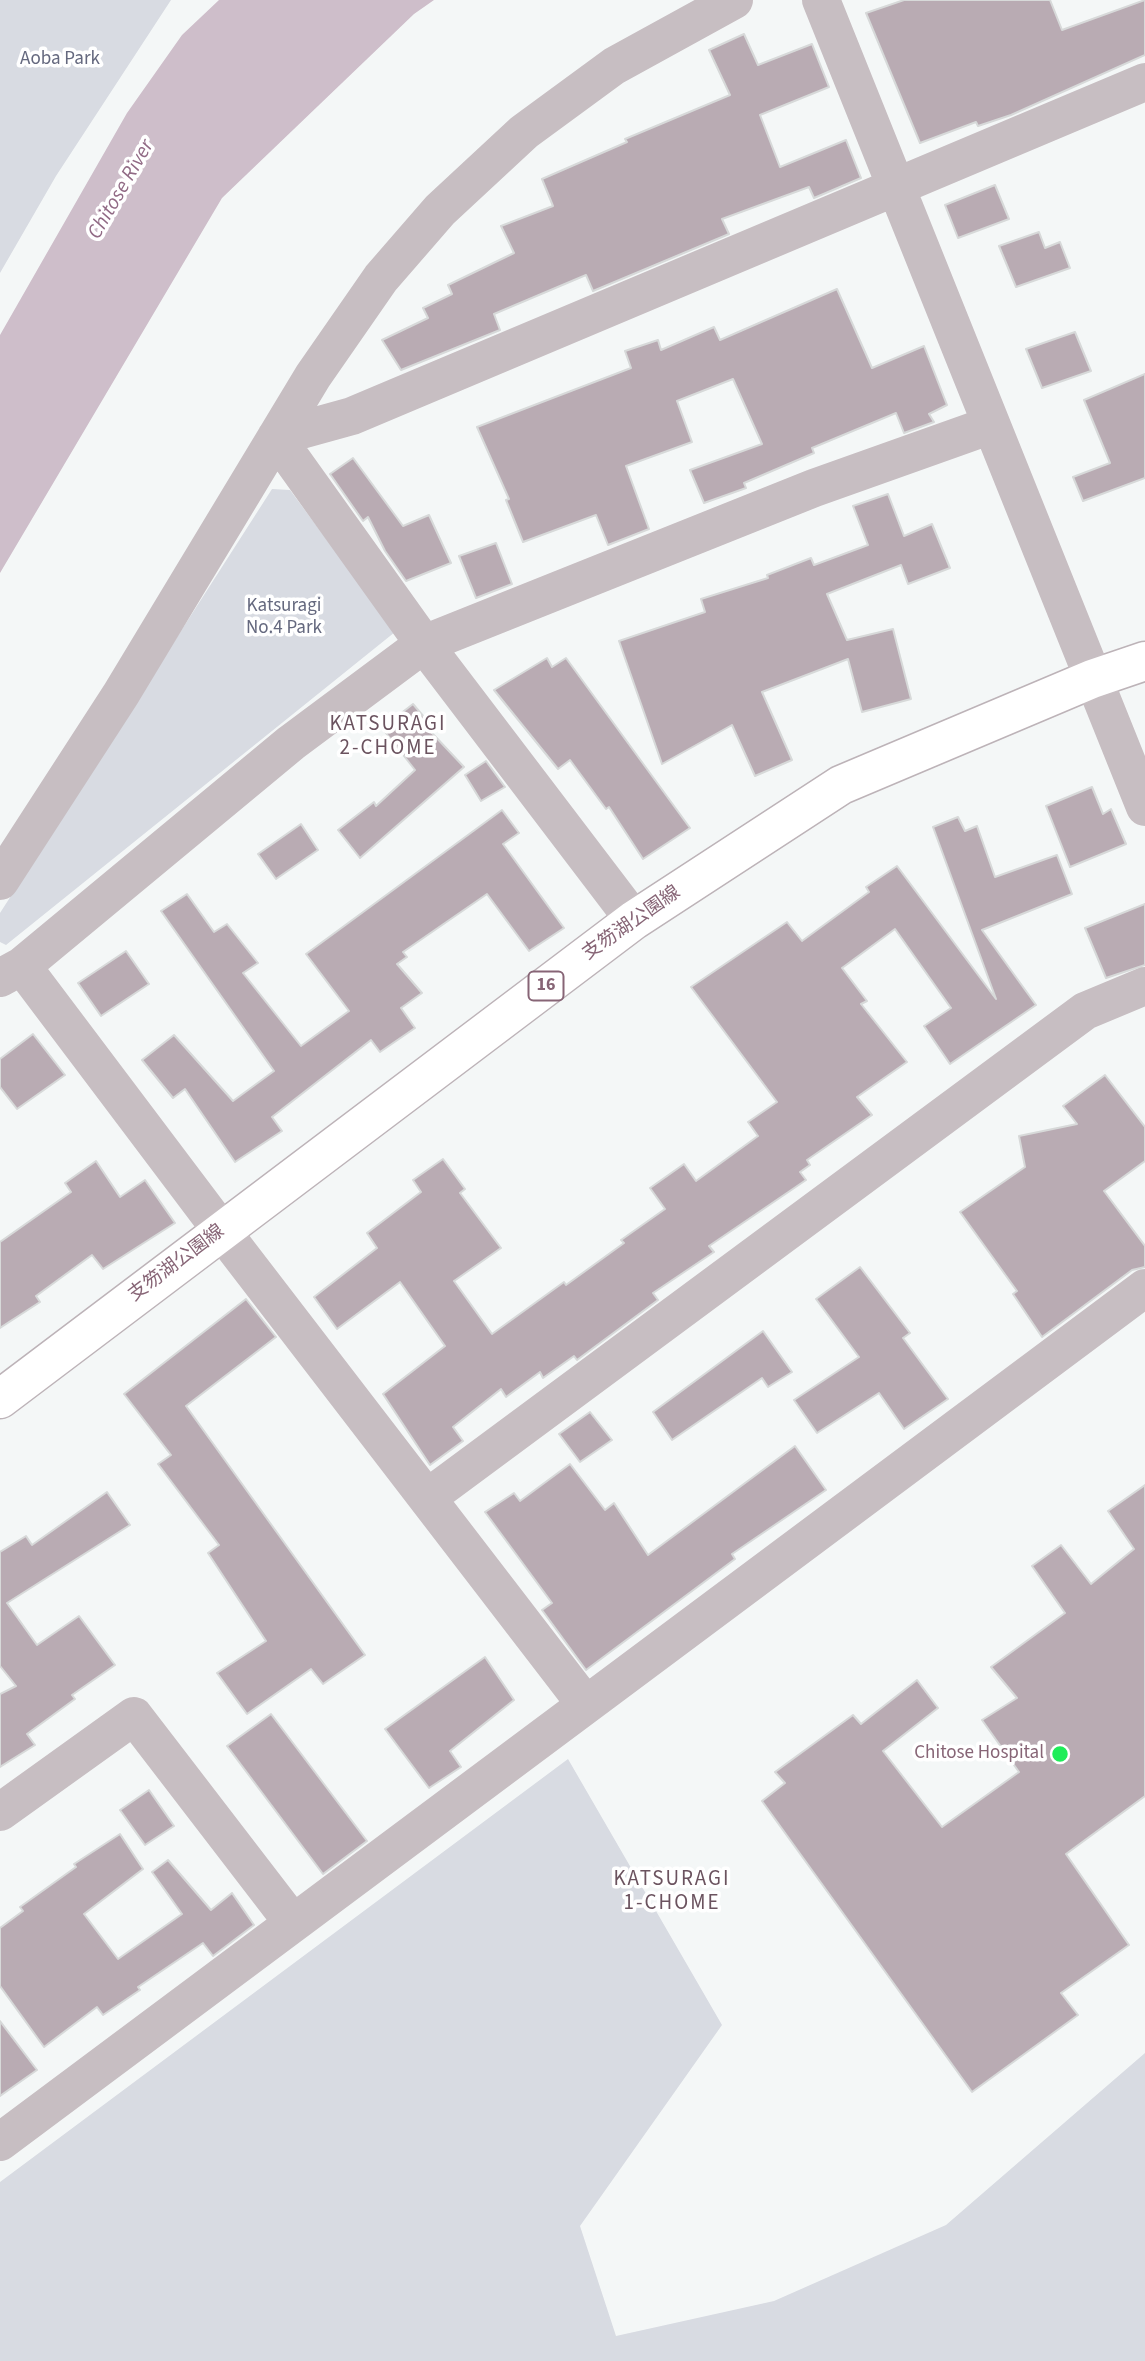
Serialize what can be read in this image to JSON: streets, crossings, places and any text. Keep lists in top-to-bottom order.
{
  "streets": {
    "main road": ["支笏湖公園線", "16"]
  },
  "districts": ["KATSURAGI 2-CHOME", "KATSURAGI 1-CHOME"],
  "water": ["Chitose River"],
  "parks": ["Aoba Park", "Katsuragi No.4 Park"],
  "places": ["Chitose Hospital"]
}
